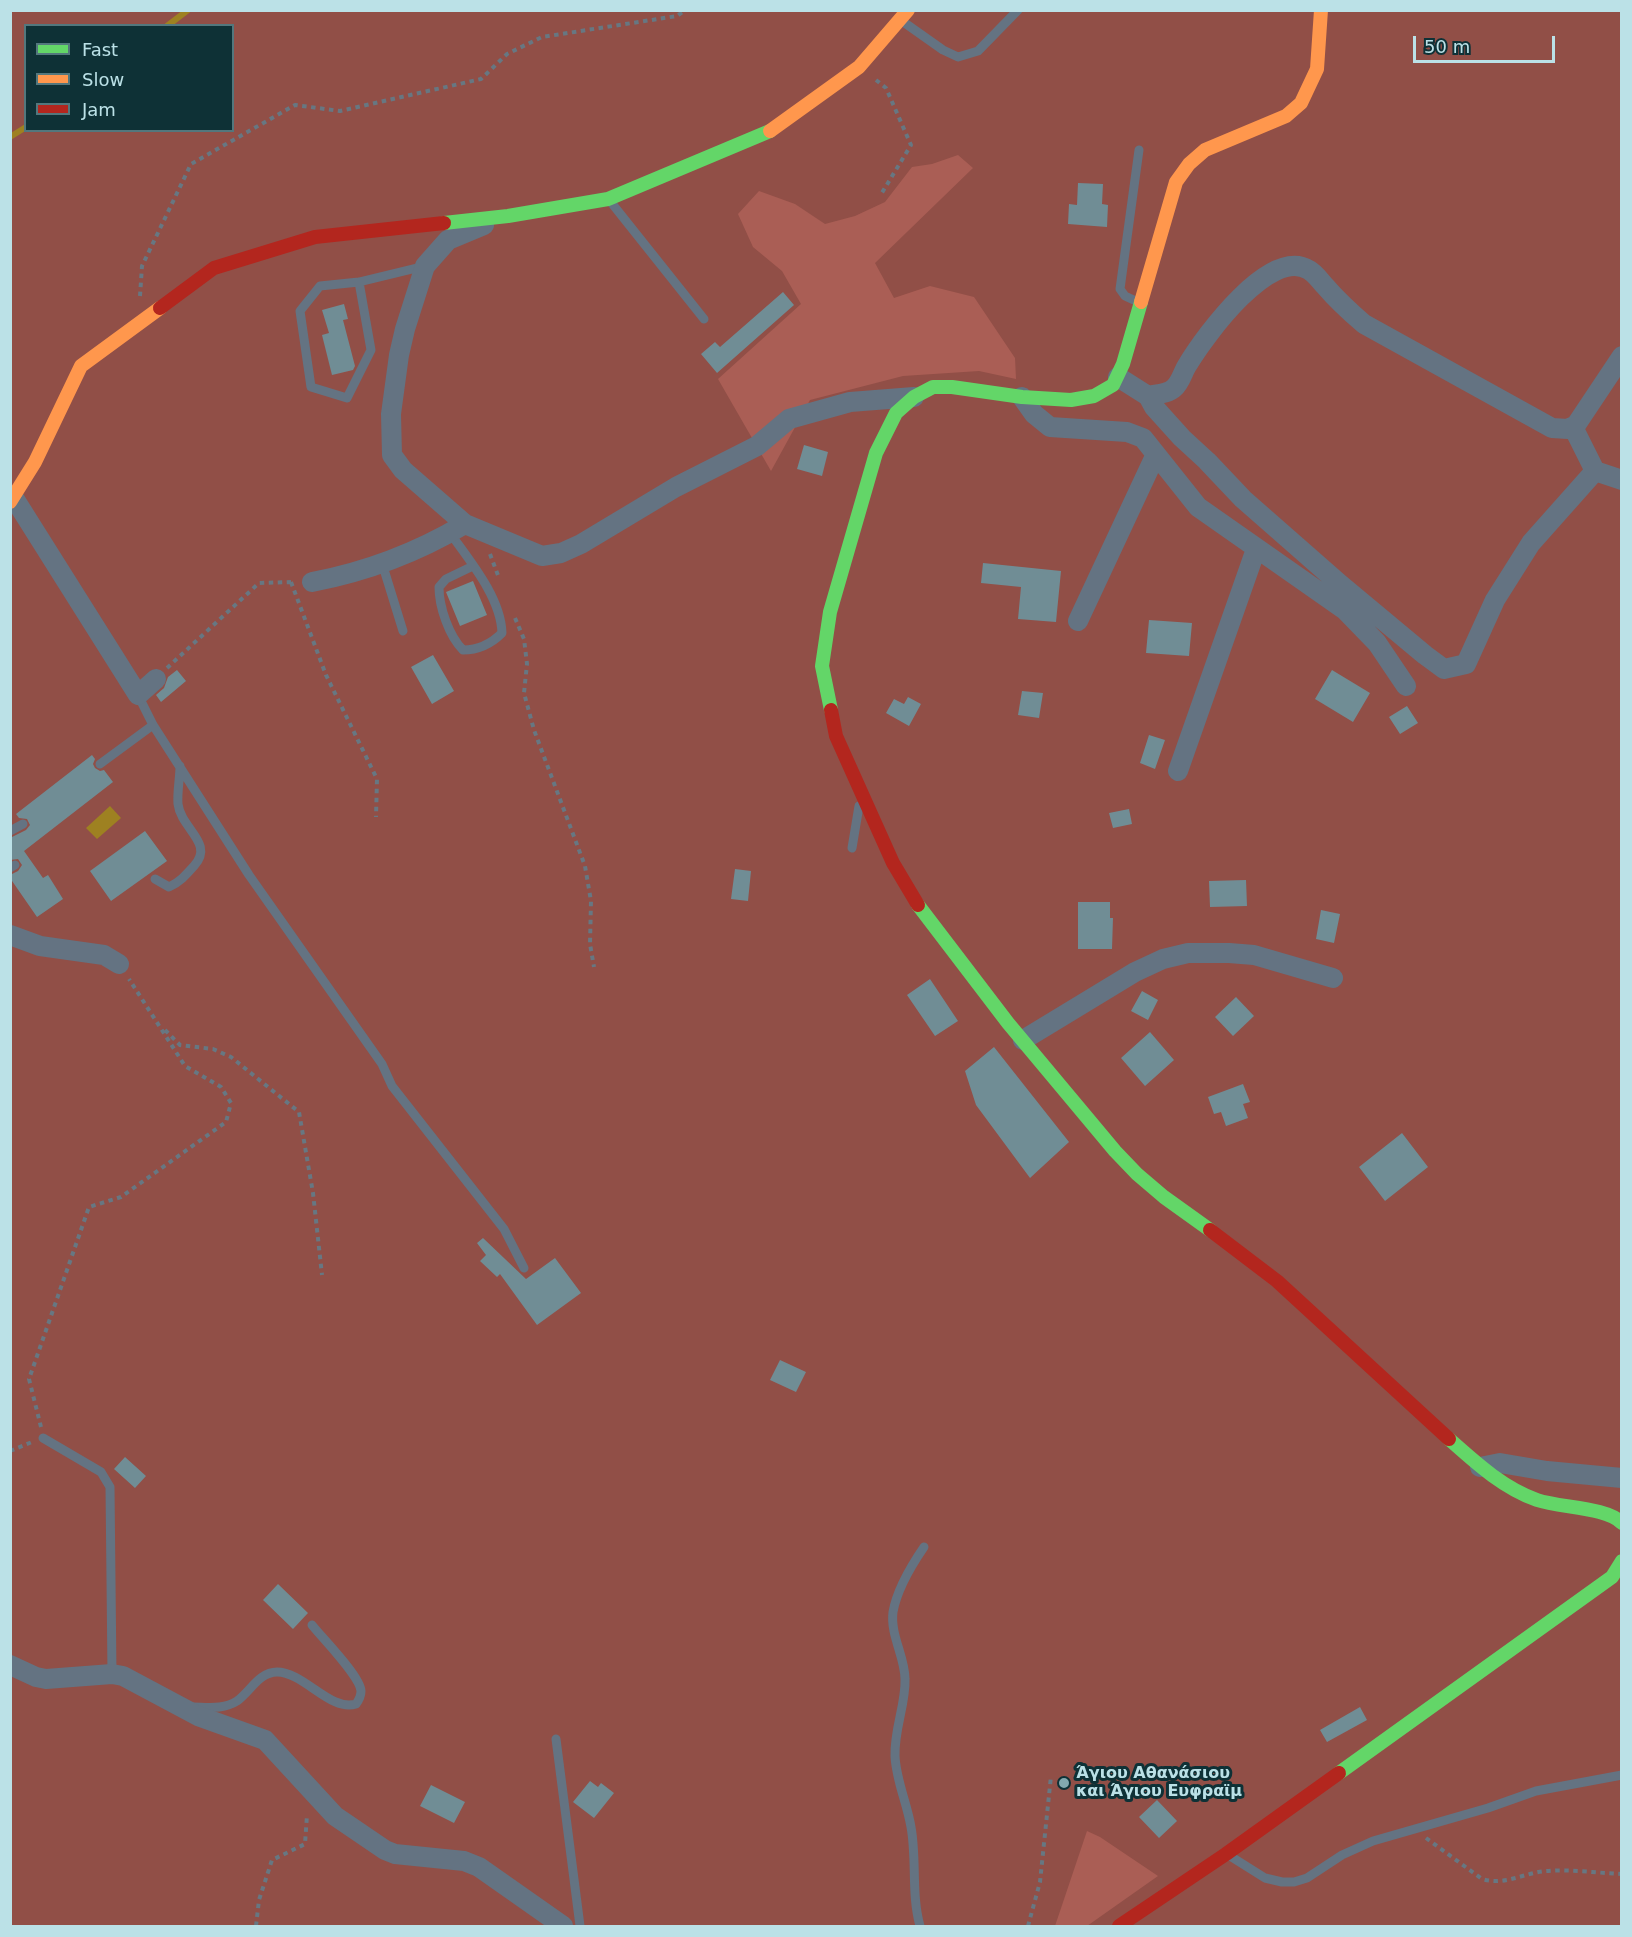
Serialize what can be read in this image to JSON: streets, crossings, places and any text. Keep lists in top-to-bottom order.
{
  "places": ["Άγιου Αθανάσιου και Άγιου Ευφραϊμ"],
  "legend": ["Fast", "Slow", "Jam"],
  "scale_bar": "50 m"
}
